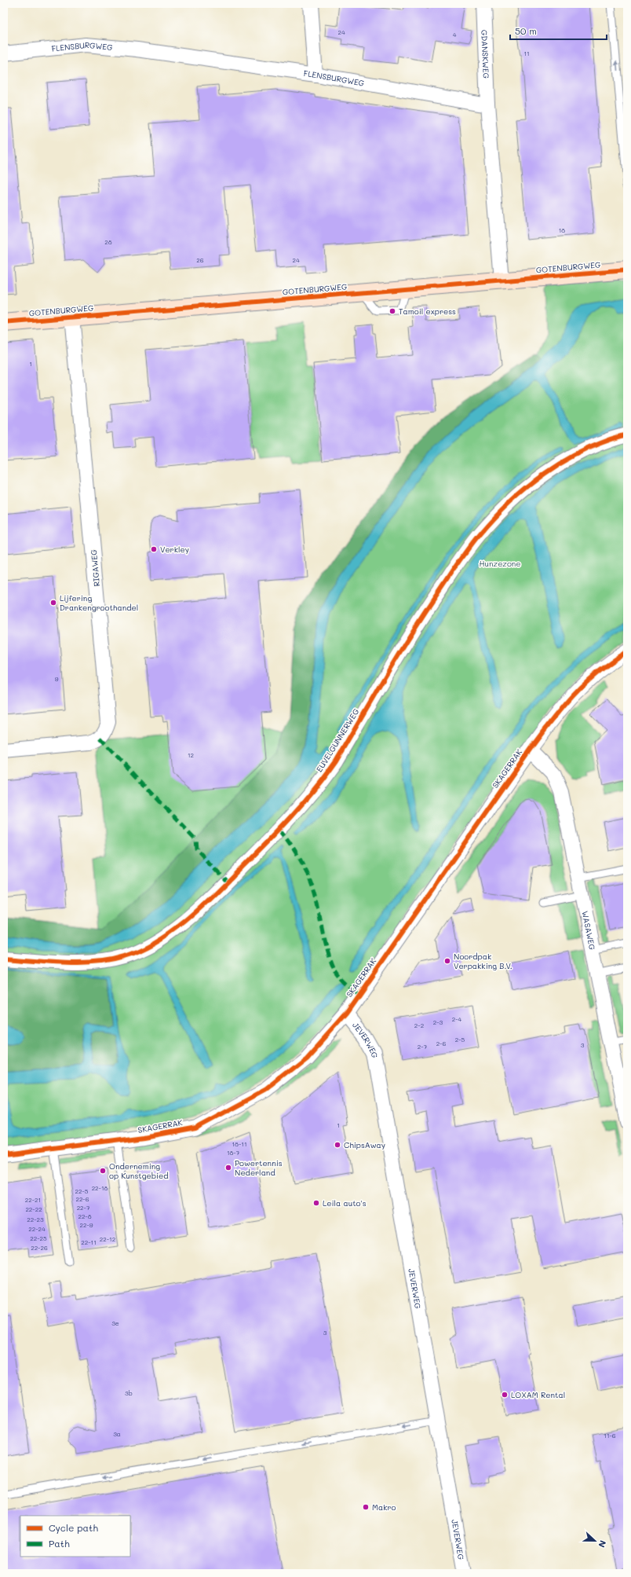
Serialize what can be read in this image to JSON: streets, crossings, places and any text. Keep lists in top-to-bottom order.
{
  "streets": {
    "street": [
      "FLENSBURGWEG",
      "GDANSKWEG",
      "GOTENBURGWEG",
      "RIGAWEG",
      "EUVELGUNNERWEG",
      "SKAGERRAK",
      "WASAWEG",
      "JEVERWEG"
    ]
  },
  "crossings": [
    ["FLENSBURGWEG", "GDANSKWEG"],
    ["GOTENBURGWEG", "RIGAWEG"],
    ["SKAGERRAK", "WASAWEG"],
    ["SKAGERRAK", "JEVERWEG"]
  ],
  "parks": ["Hunzezone"],
  "places": [
    "Tamoil express",
    "Verkley",
    "Lijfering Drankengroothandel",
    "Noordpak Verpakking B.V.",
    "ChipsAway",
    "Powertennis Nederland",
    "Onderneming op Kunstgebied",
    "Leila auto's",
    "LOXAM Rental",
    "Makro"
  ],
  "house_numbers": [
    "24",
    "4",
    "11",
    "18",
    "28",
    "26",
    "24",
    "1",
    "9",
    "12",
    "2-4",
    "2-3",
    "2-2",
    "2-5",
    "2-6",
    "3",
    "2-7",
    "1",
    "18-11",
    "18-7",
    "22-18",
    "22-5",
    "22-6",
    "22-21",
    "22-7",
    "22-22",
    "22-8",
    "22-23",
    "22-9",
    "22-24",
    "22-25",
    "22-12",
    "22-11",
    "22-26",
    "3e",
    "3",
    "3b",
    "3a",
    "11-6"
  ],
  "legend": ["Cycle path", "Path"],
  "scale_bar": "50 m",
  "north": "right"
}
